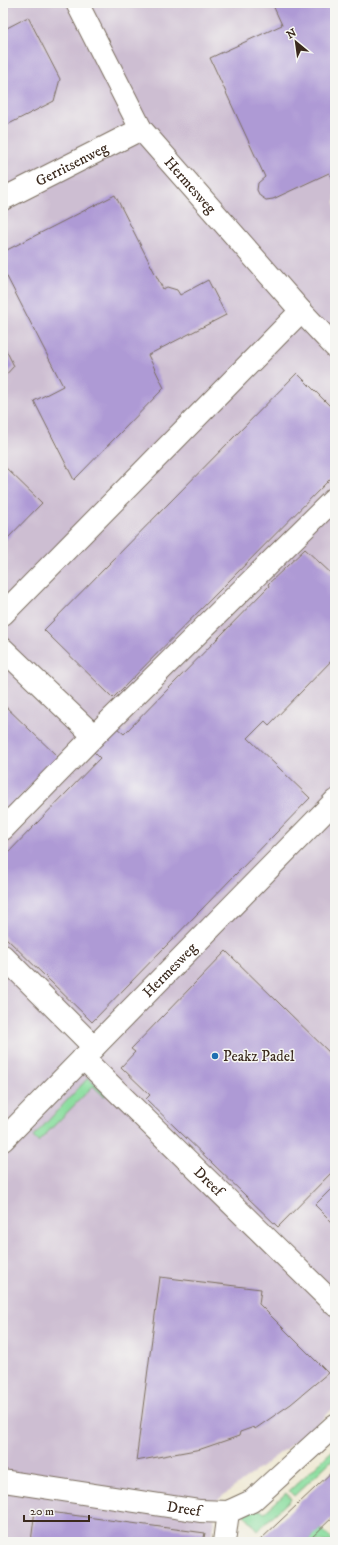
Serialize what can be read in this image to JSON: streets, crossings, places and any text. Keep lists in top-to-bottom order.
{
  "streets": {
    "street": ["Gerritsenweg", "Hermesweg", "Dreef"]
  },
  "crossings": [
    ["Gerritsenweg", "Hermesweg"],
    ["Hermesweg", "Dreef"]
  ],
  "places": ["Peakz Padel"],
  "scale_bar": "20 m",
  "north": "top left"
}
